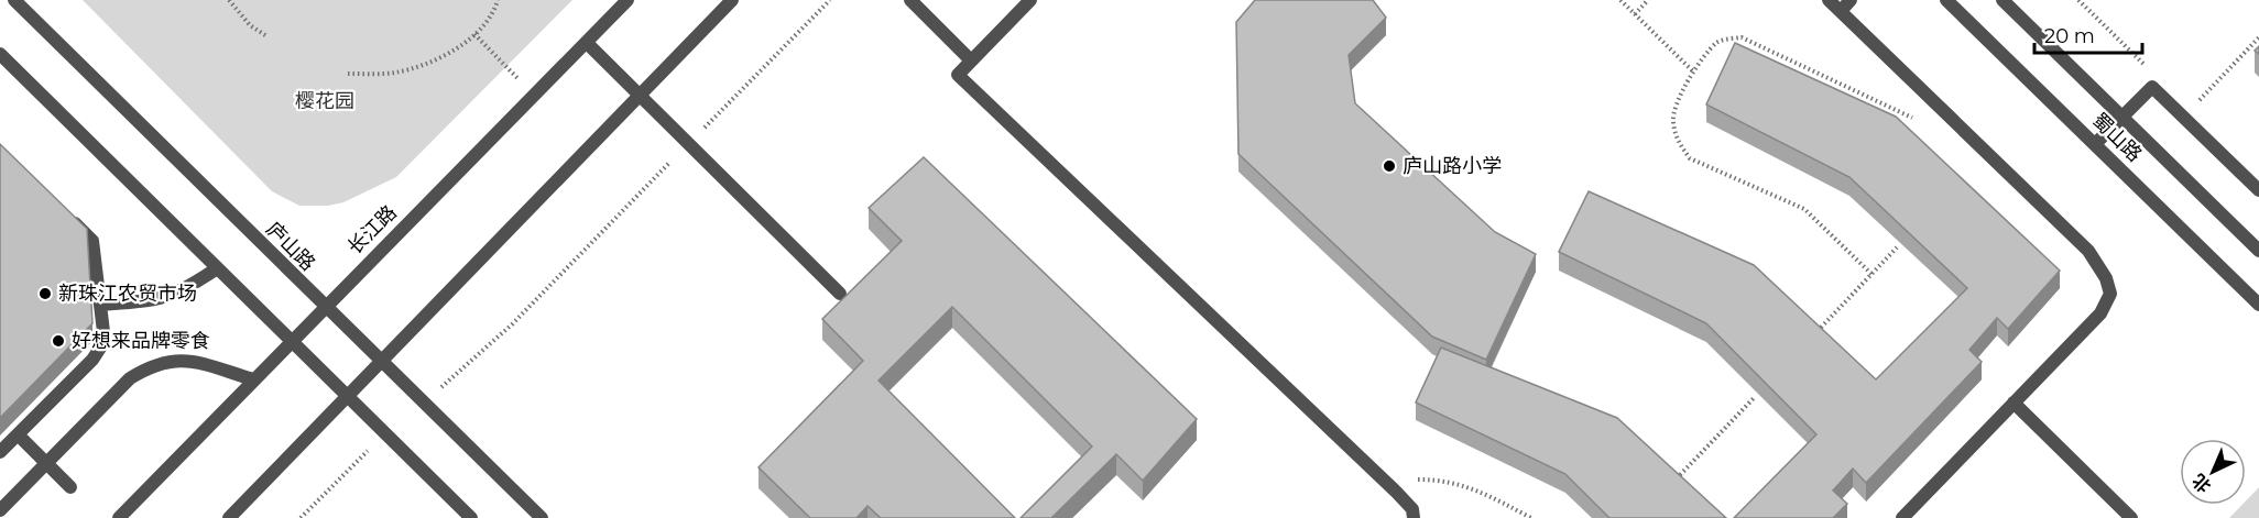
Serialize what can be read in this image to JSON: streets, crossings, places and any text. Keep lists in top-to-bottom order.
{
  "streets": {
    "street": ["蜀山路", "长江路", "庐山路"]
  },
  "crossings": [
    ["长江路", "庐山路"]
  ],
  "parks": ["樱花园"],
  "places": ["庐山路小学", "新珠江农贸市场", "好想来品牌零食"],
  "scale_bar": "20 m",
  "north": "bottom left"
}
